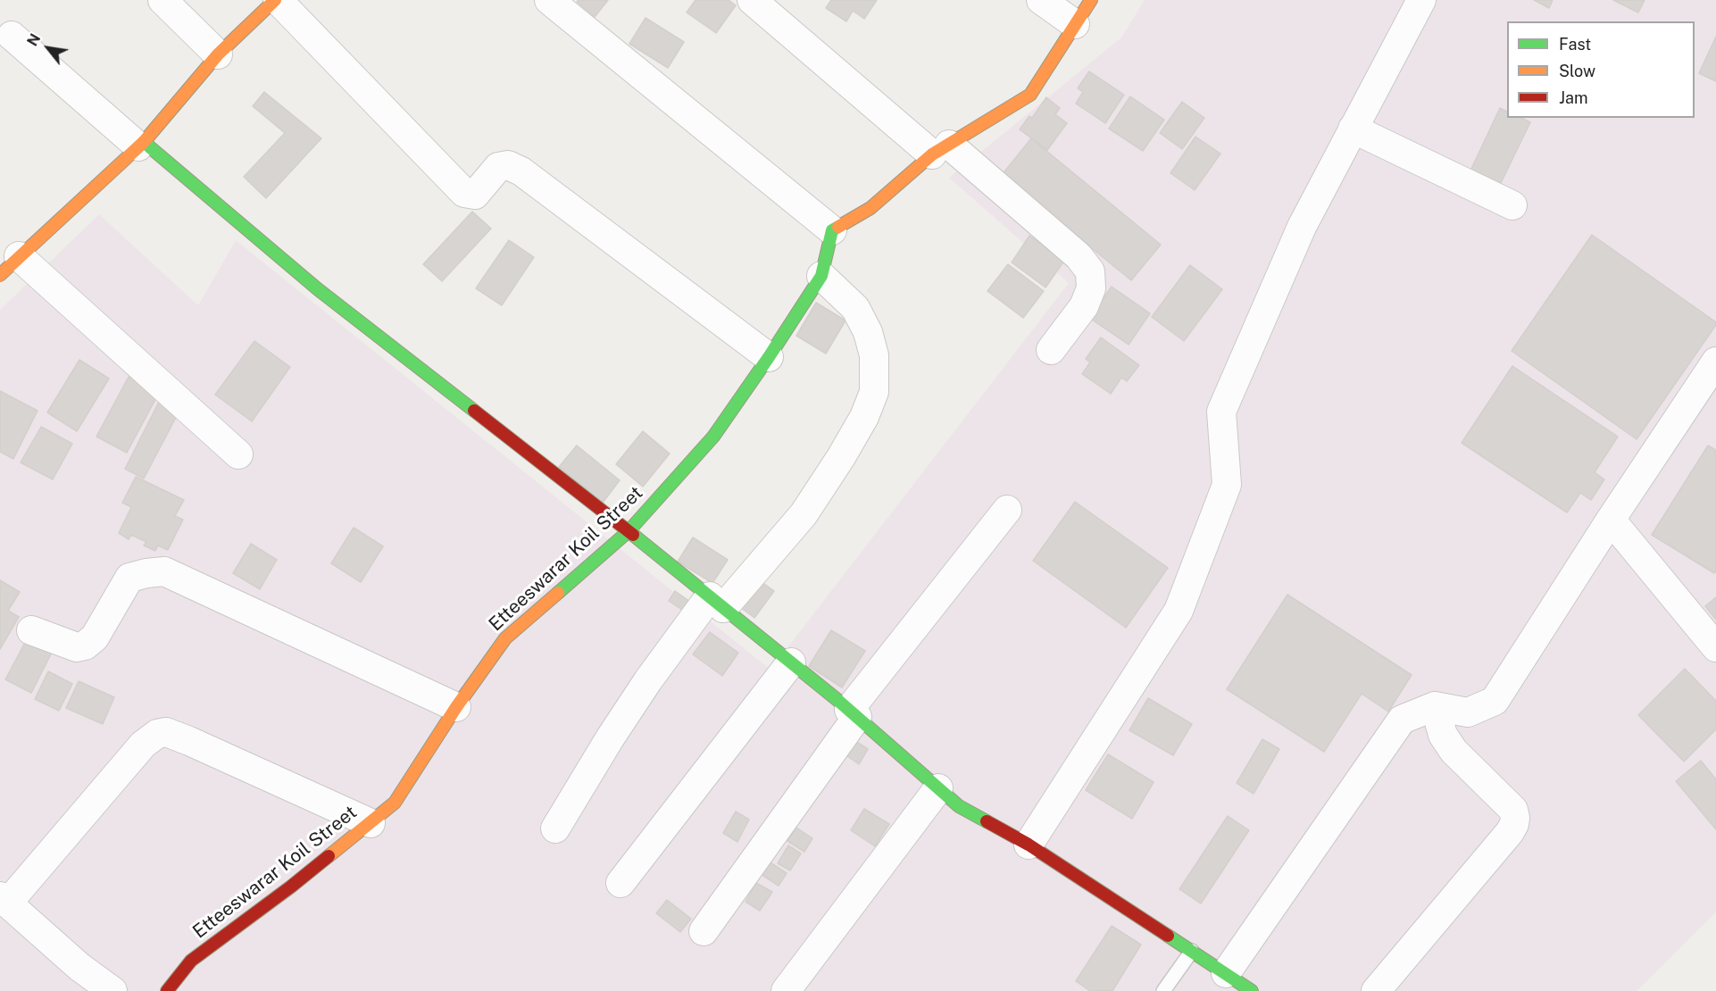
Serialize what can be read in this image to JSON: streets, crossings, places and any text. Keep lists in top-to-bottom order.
{
  "streets": {
    "street": ["Etteeswarar Koil Street"]
  },
  "legend": ["Fast", "Slow", "Jam"],
  "north": "top left"
}
